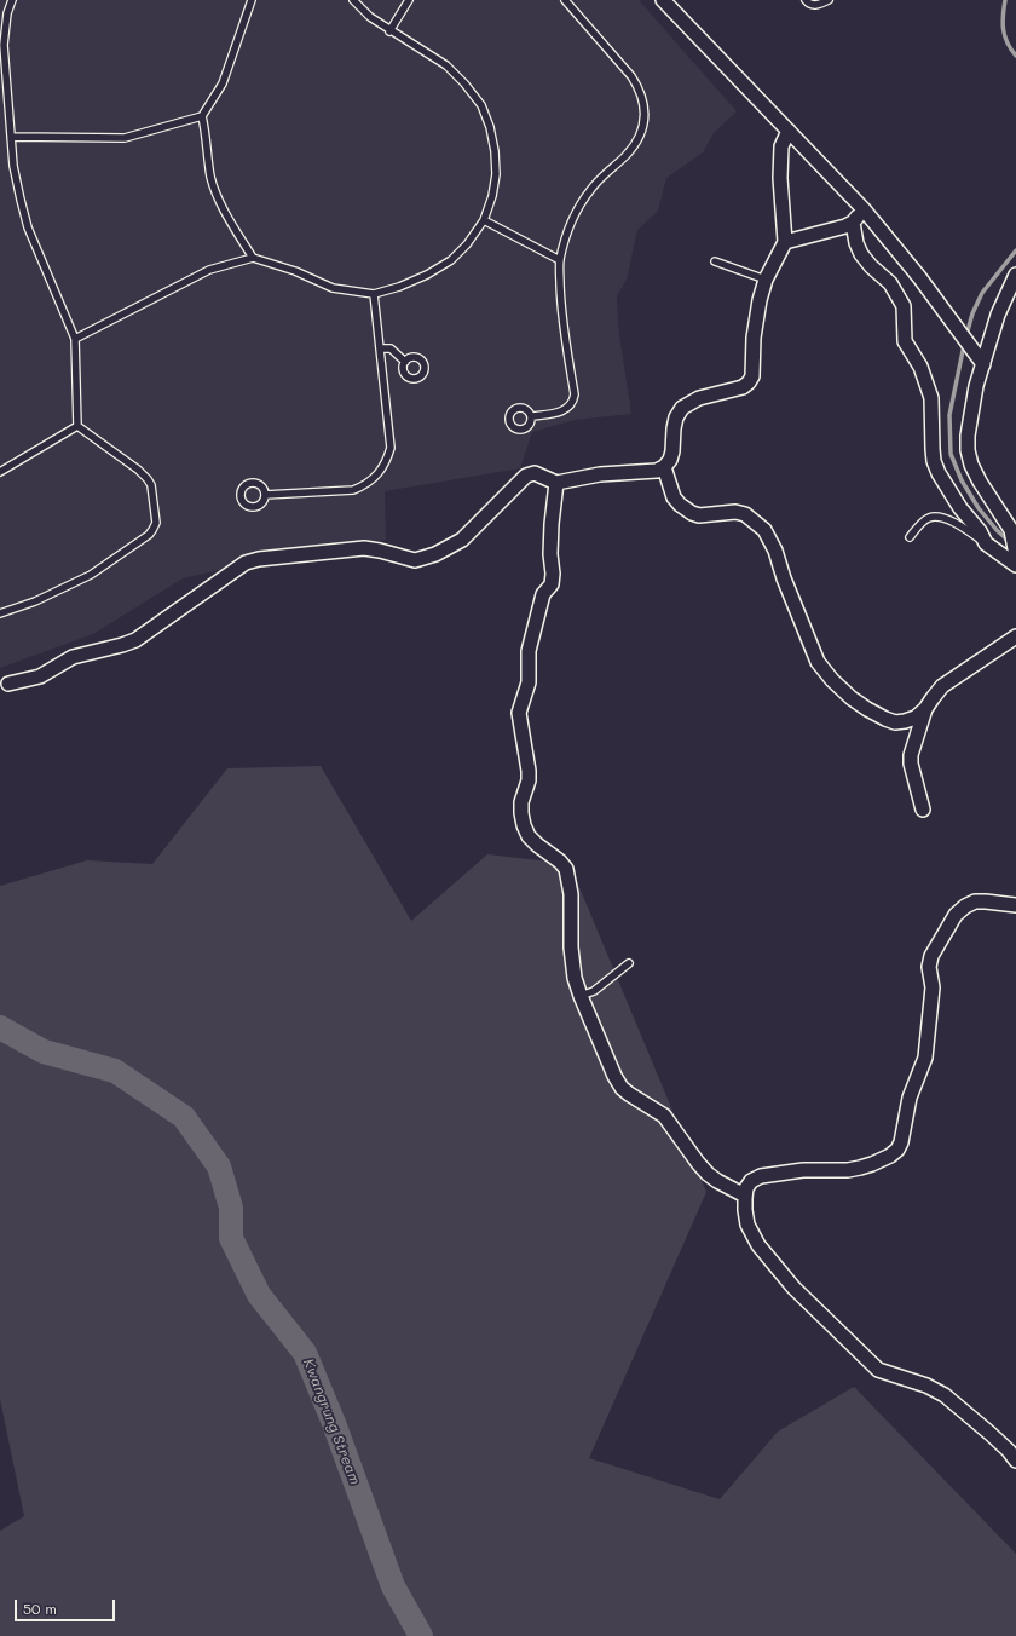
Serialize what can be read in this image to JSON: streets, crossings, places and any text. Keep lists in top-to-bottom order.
{
  "water": ["Kwangrung Stream"],
  "scale_bar": "50 m"
}
